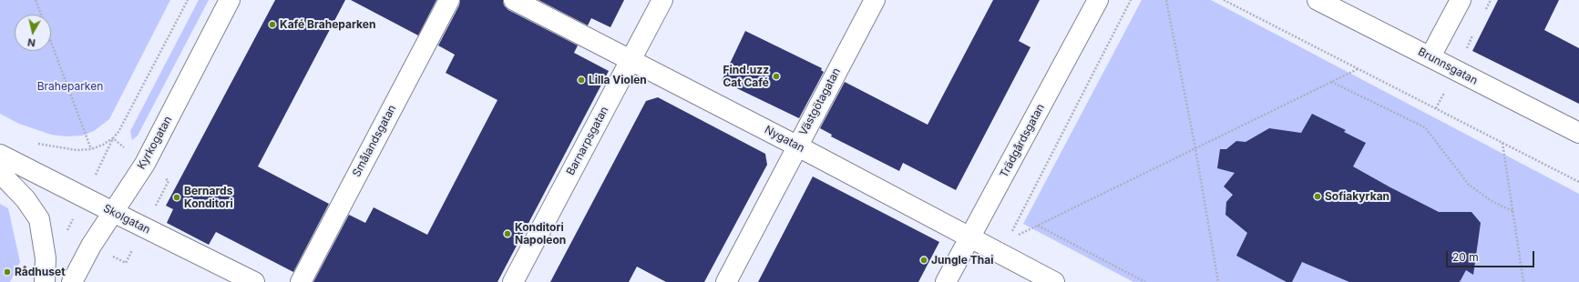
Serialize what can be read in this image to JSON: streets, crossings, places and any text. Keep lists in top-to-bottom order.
{
  "streets": {
    "street": [
      "Brunnsgatan",
      "Västgötagatan",
      "Nygatan",
      "Smålandsgatan",
      "Barnarpsgatan",
      "Trädgårdsgatan",
      "Kyrkogatan",
      "Skolgatan"
    ]
  },
  "crossings": [
    ["Västgötagatan", "Nygatan"],
    ["Nygatan", "Barnarpsgatan"],
    ["Nygatan", "Trädgårdsgatan"],
    ["Kyrkogatan", "Skolgatan"]
  ],
  "parks": ["Braheparken"],
  "places": [
    "Kafé Braheparken",
    "Find.uzz Cat Café",
    "Lilla Violen",
    "Sofiakyrkan",
    "Bernards Konditori",
    "Konditori Napoleon",
    "Jungle Thai",
    "Rådhuset"
  ],
  "scale_bar": "20 m",
  "north": "bottom"
}
